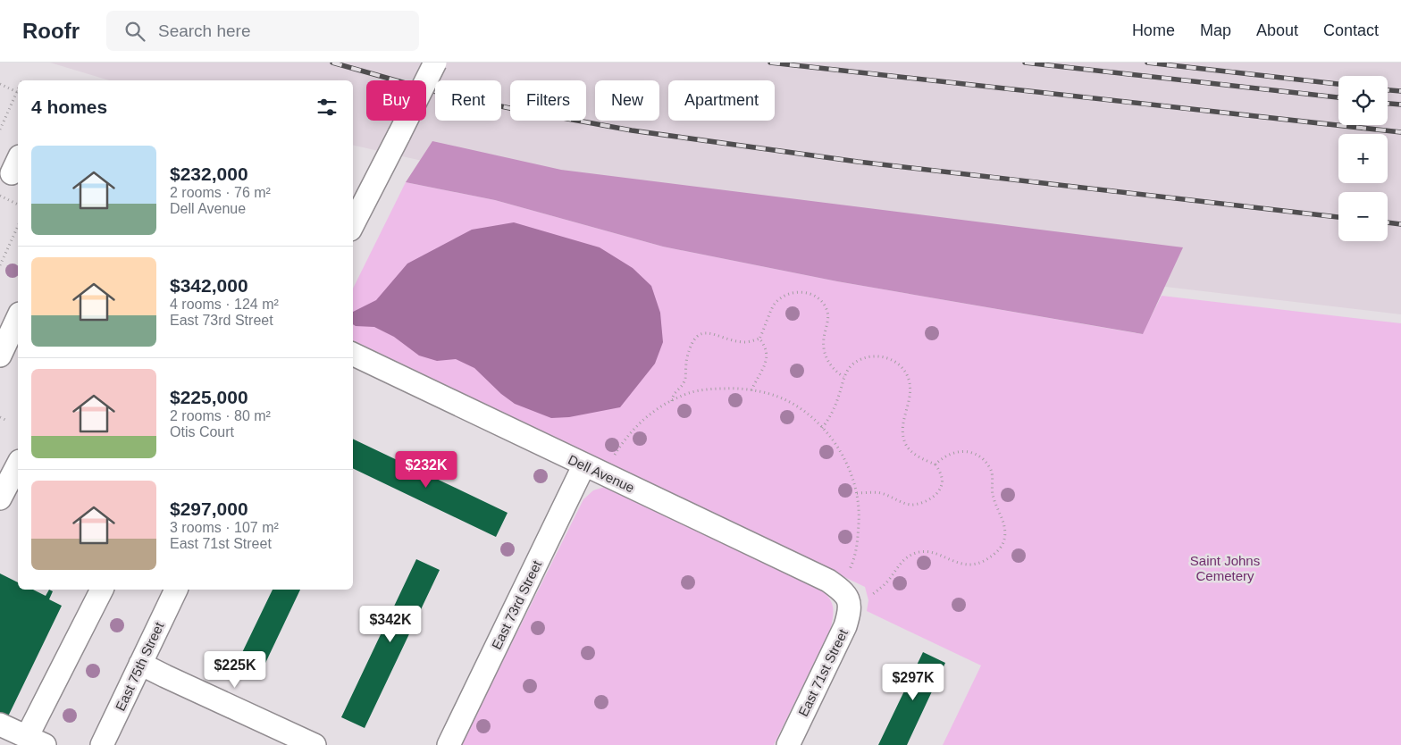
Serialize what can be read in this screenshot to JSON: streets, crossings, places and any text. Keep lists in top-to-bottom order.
{
  "streets": {
    "street": [
      "Dell Avenue",
      "East 73rd Street",
      "East 75th Street",
      "East 71st Street"
    ]
  },
  "crossings": [
    ["Dell Avenue", "East 73rd Street"],
    ["Dell Avenue", "East 71st Street"]
  ],
  "parks": ["Saint Johns Cemetery"],
  "page": {
    "header": "Roofr",
    "search": "Search here",
    "nav": [
      "Home",
      "Map",
      "About",
      "Contact"
    ],
    "map_buttons": ["+", "−"],
    "chip": [
      "Buy",
      "Rent",
      "Filters",
      "New",
      "Apartment"
    ],
    "heading": "4 homes",
    "list": [
      {
        "name": "$232,000",
        "note": "2 rooms · 76 m² · Dell Avenue"
      },
      {
        "name": "$342,000",
        "note": "4 rooms · 124 m² · East 73rd Street"
      },
      {
        "name": "$225,000",
        "note": "2 rooms · 80 m² · Otis Court"
      },
      {
        "name": "$297,000",
        "note": "3 rooms · 107 m² · East 71st Street"
      }
    ],
    "price": [
      "$232K",
      "$342K",
      "$225K",
      "$297K"
    ]
  }
}
